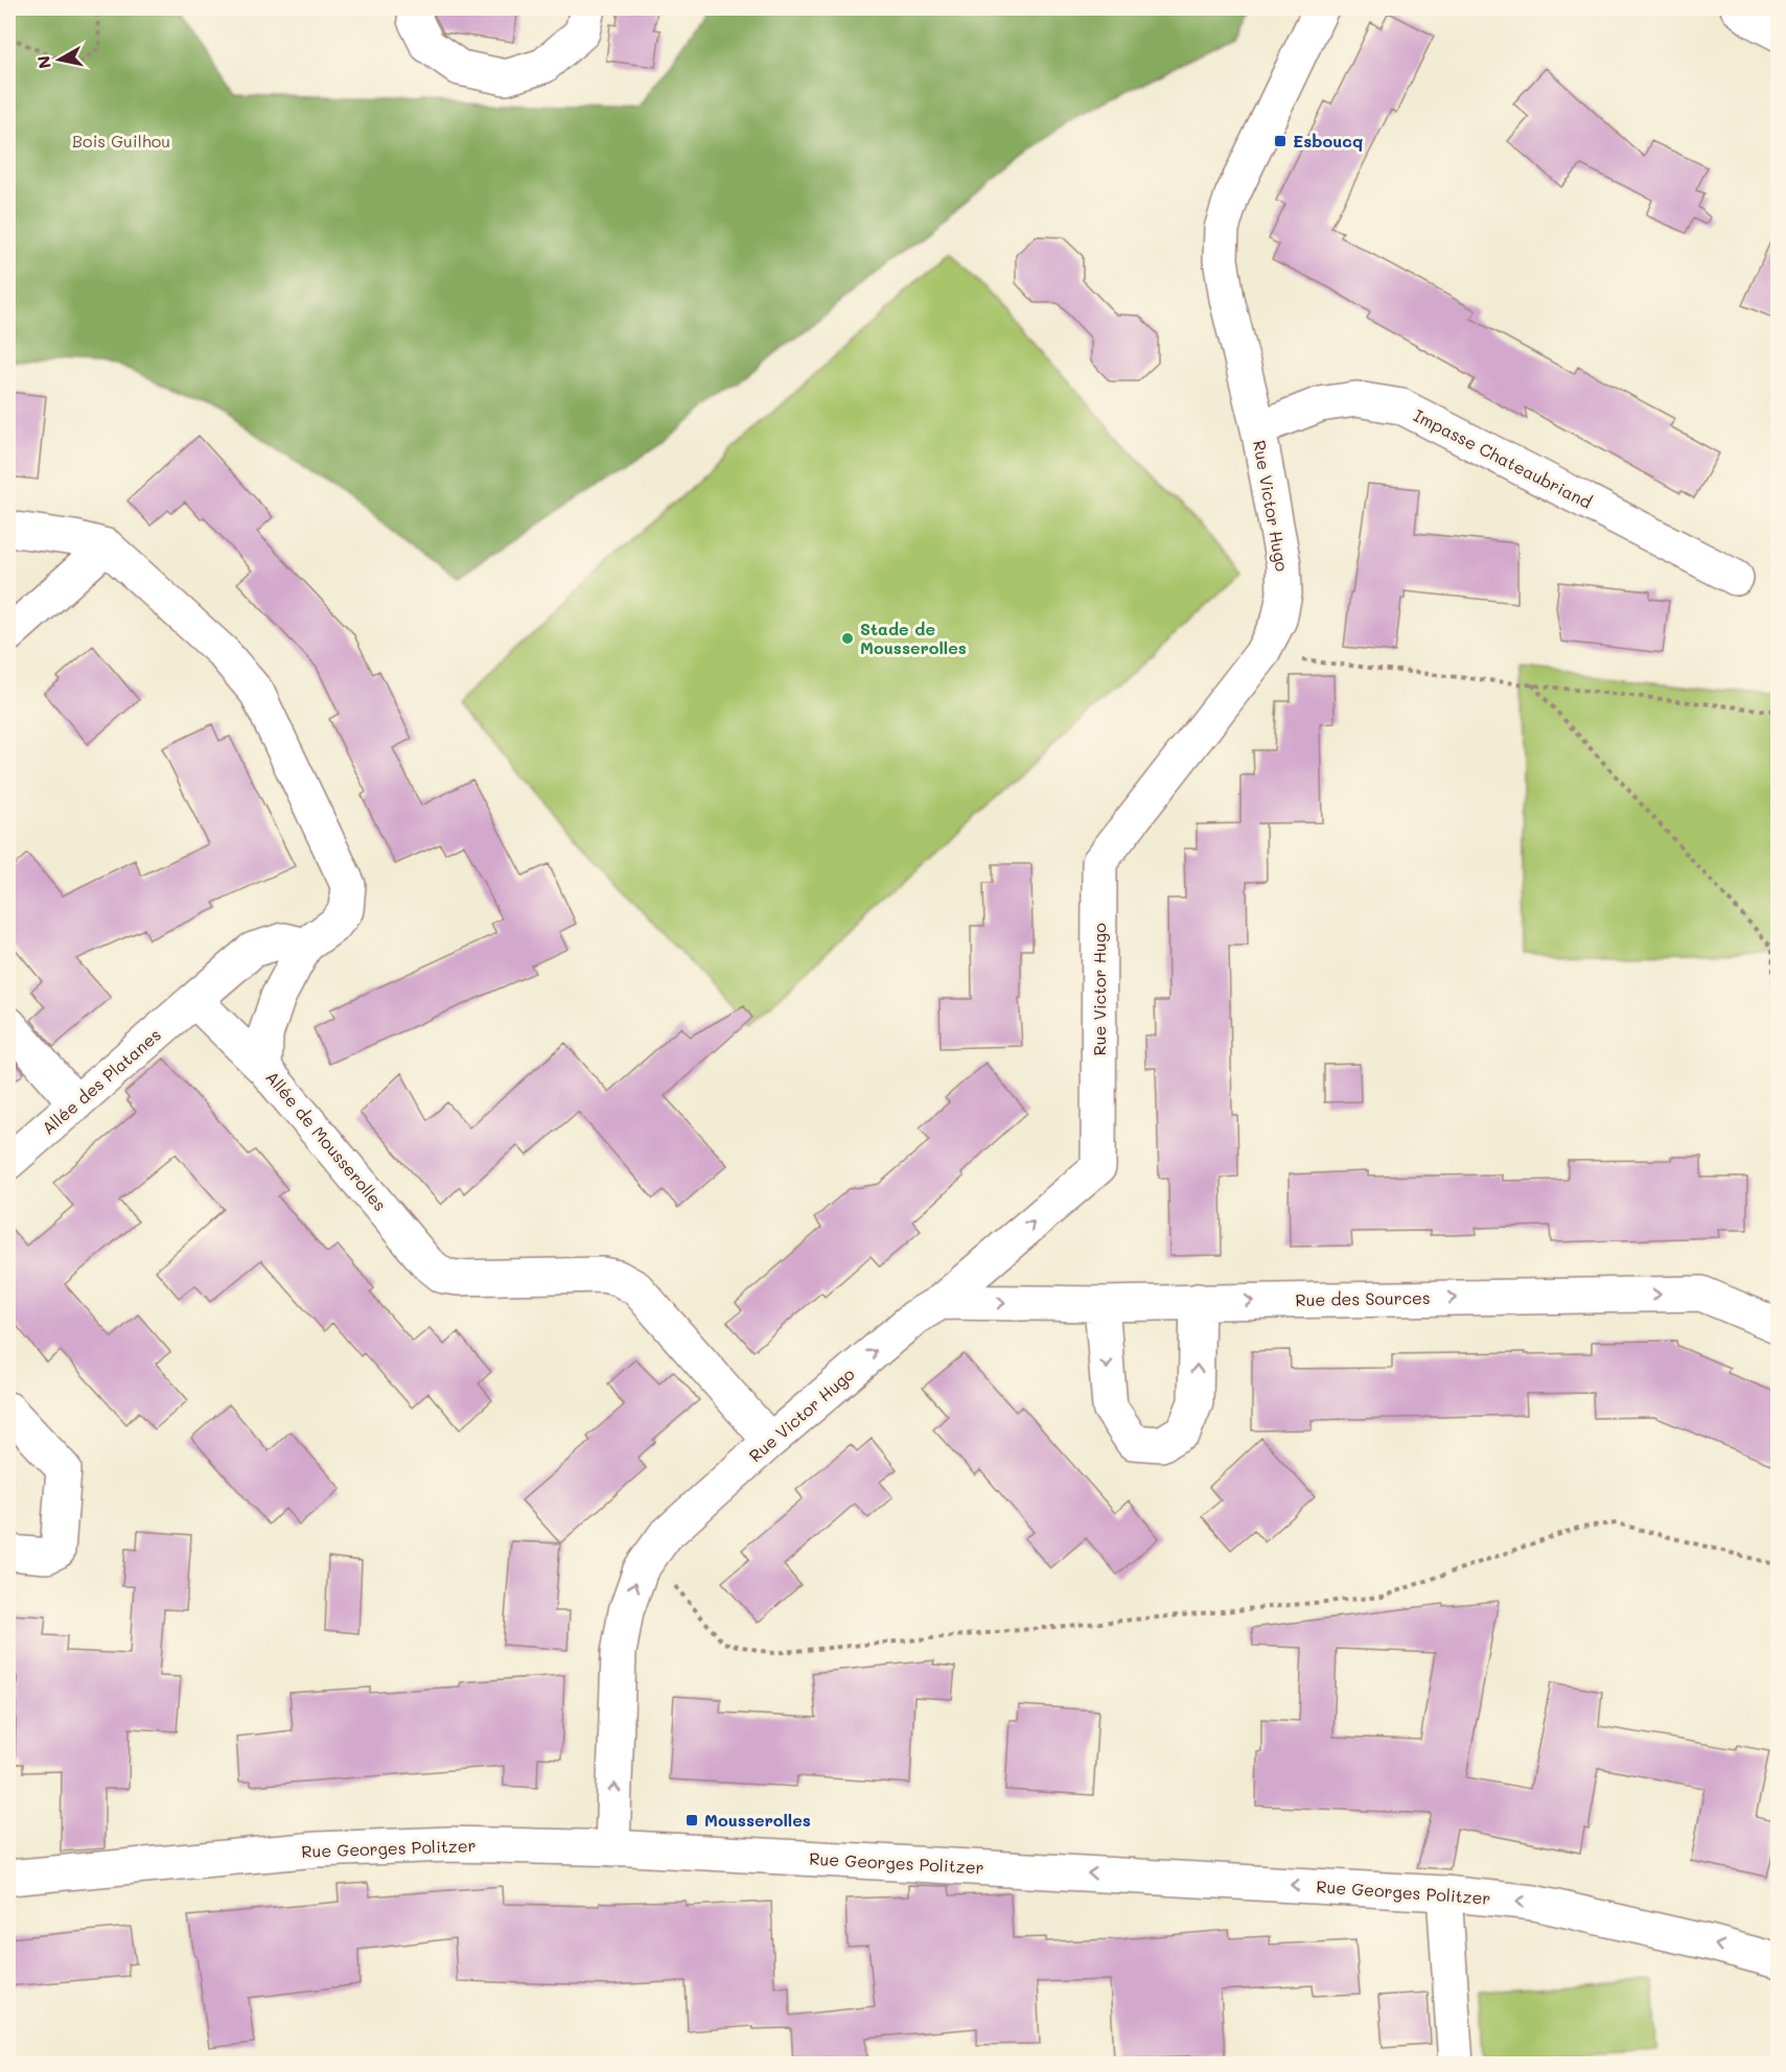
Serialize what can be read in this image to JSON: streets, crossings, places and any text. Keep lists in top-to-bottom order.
{
  "streets": {
    "street": [
      "Impasse Chateaubriand",
      "Rue Victor Hugo",
      "Allée des Platanes",
      "Allée de Mousserolles",
      "Rue des Sources",
      "Rue Georges Politzer"
    ]
  },
  "crossings": [
    ["Impasse Chateaubriand", "Rue Victor Hugo"],
    ["Rue Victor Hugo", "Allée de Mousserolles"],
    ["Rue Victor Hugo", "Rue des Sources"],
    ["Rue Victor Hugo", "Rue Georges Politzer"],
    ["Allée des Platanes", "Allée de Mousserolles"]
  ],
  "one_way": ["Rue Victor Hugo", "Rue des Sources", "Rue Georges Politzer"],
  "parks": ["Bois Guilhou"],
  "places": {
    "transit": ["Esboucq", "Mousserolles"],
    "other": ["Stade de Mousserolles"]
  },
  "north": "left"
}
